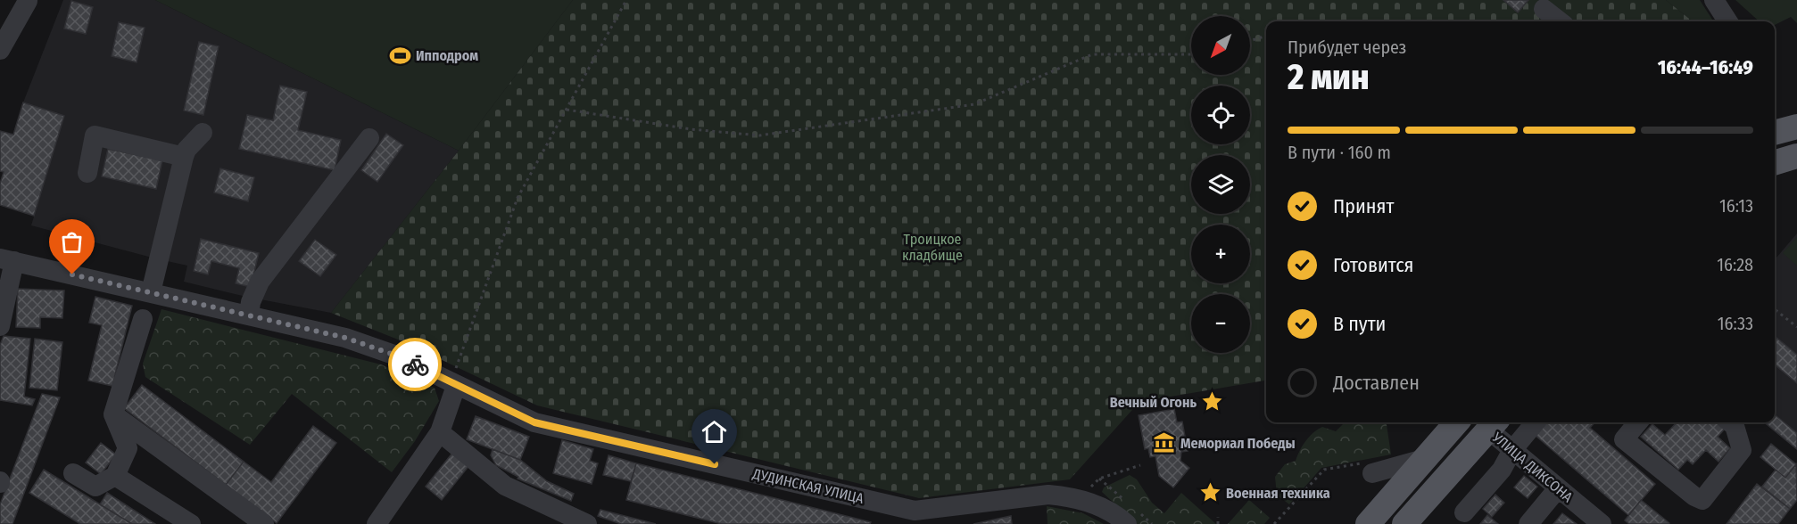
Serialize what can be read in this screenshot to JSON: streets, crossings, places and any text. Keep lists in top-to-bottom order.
{
  "streets": {
    "street": ["УЛИЦА ДИКСОНА", "ДУДИНСКАЯ УЛИЦА"]
  },
  "parks": ["Троицкое кладбище"],
  "places": {
    "sports": ["Ипподром"],
    "place": ["Вечный Огонь", "Военная техника"],
    "museum": ["Мемориал Победы"]
  },
  "north": "bottom left",
  "page": {
    "map_buttons": ["+", "−"],
    "heading": ["2 мин", "Прибудет через", "16:44–16:49"],
    "bar": "В пути · 160 m",
    "list": [
      ["Принят", "16:13"],
      ["Готовится", "16:28"],
      ["В пути", "16:33"],
      "Доставлен"
    ]
  }
}
